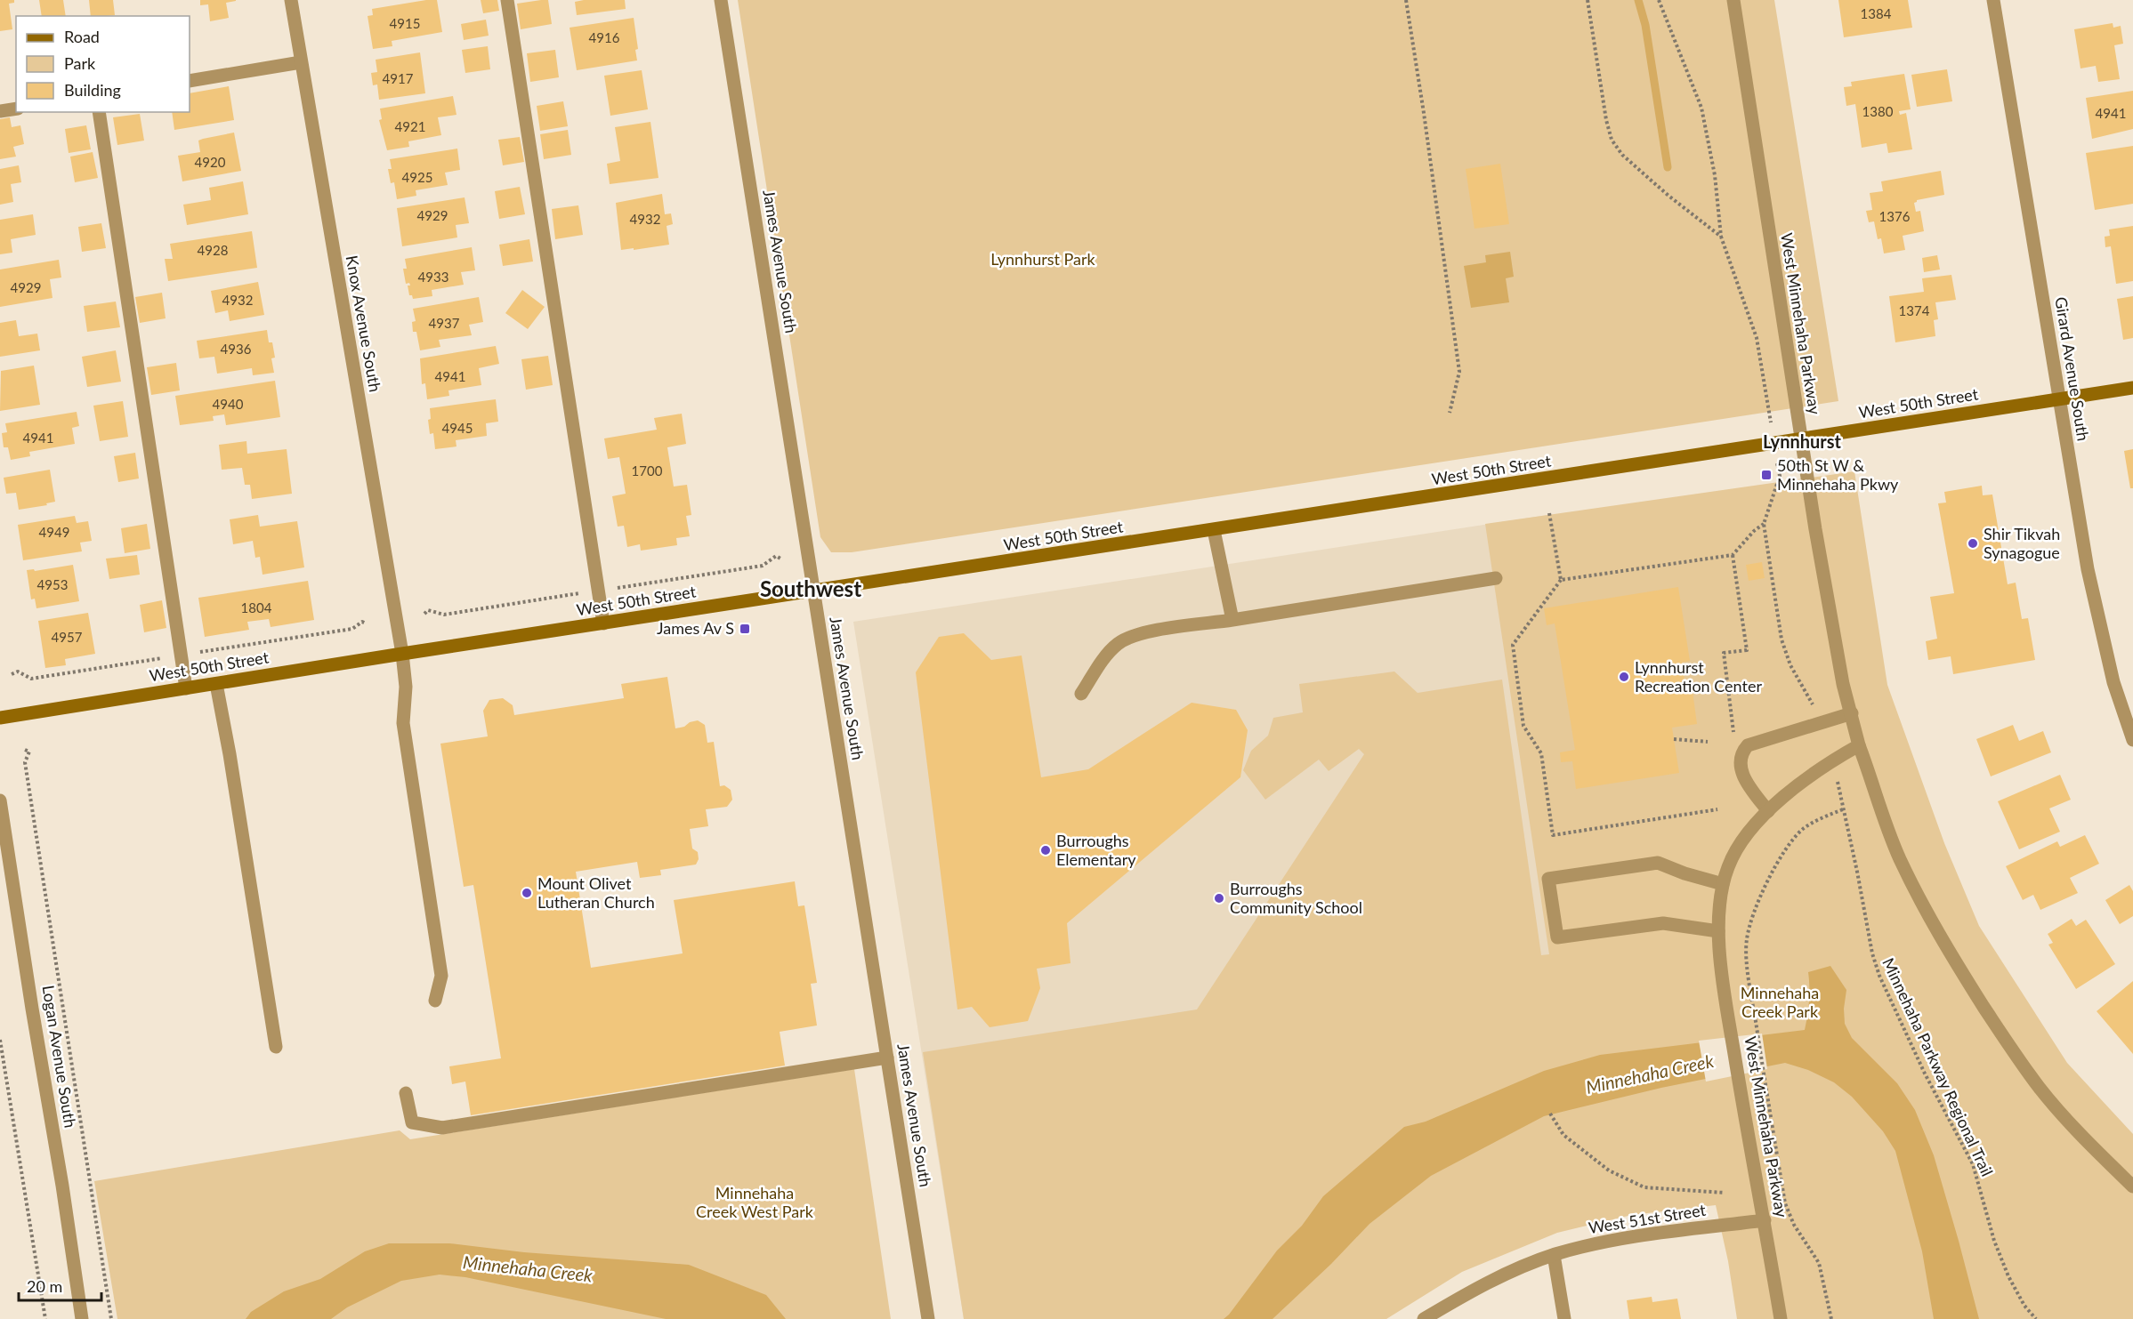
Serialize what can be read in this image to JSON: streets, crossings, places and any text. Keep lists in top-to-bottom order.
{
  "streets": {
    "main road": ["West 50th Street"],
    "street": [
      "James Avenue South",
      "Knox Avenue South",
      "West Minnehaha Parkway",
      "Girard Avenue South",
      "Logan Avenue South",
      "West 51st Street"
    ],
    "path": ["Minnehaha Parkway Regional Trail"]
  },
  "crossings": [
    ["James Avenue South", "West 50th Street"],
    ["Knox Avenue South", "West 50th Street"],
    ["West Minnehaha Parkway", "West 50th Street"],
    ["West Minnehaha Parkway", "West 51st Street"],
    ["Girard Avenue South", "West 50th Street"]
  ],
  "districts": ["Lynnhurst", "Southwest"],
  "water": ["Minnehaha Creek"],
  "parks": ["Lynnhurst Park", "Minnehaha Creek Park", "Minnehaha Creek West Park"],
  "places": {
    "transit": ["50th St W & Minnehaha Pkwy", "James Av S"],
    "other": [
      "Shir Tikvah Synagogue",
      "Lynnhurst Recreation Center",
      "Burroughs Elementary",
      "Mount Olivet Lutheran Church",
      "Burroughs Community School"
    ]
  },
  "house_numbers": [
    "1384",
    "4915",
    "4916",
    "4917",
    "1380",
    "4941",
    "4921",
    "4920",
    "4925",
    "4929",
    "1376",
    "4932",
    "4928",
    "4933",
    "4929",
    "4932",
    "1374",
    "4937",
    "4936",
    "4941",
    "4940",
    "4945",
    "4941",
    "1700",
    "4949",
    "4953",
    "1804",
    "4957"
  ],
  "legend": ["Road", "Park", "Building"],
  "scale_bar": "20 m"
}
